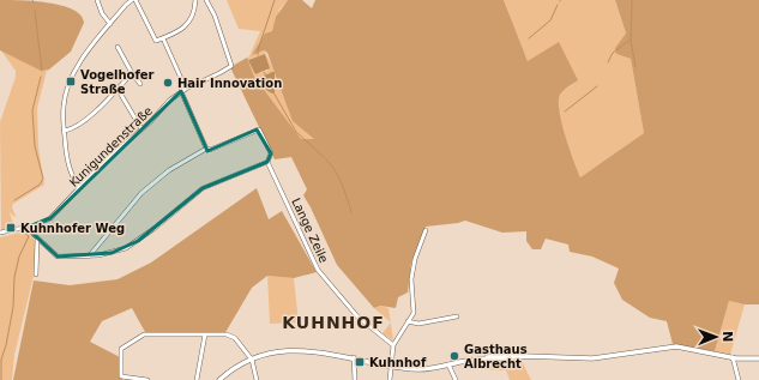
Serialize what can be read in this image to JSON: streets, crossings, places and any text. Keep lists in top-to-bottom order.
{
  "streets": {
    "street": ["Kunigundenstraße", "Lange Zeile"]
  },
  "districts": ["KUHNHOF"],
  "places": {
    "transit": ["Vogelhofer Straße", "Kuhnhofer Weg", "Kuhnhof"],
    "other": ["Hair Innovation", "Gasthaus Albrecht"]
  },
  "north": "right"
}
